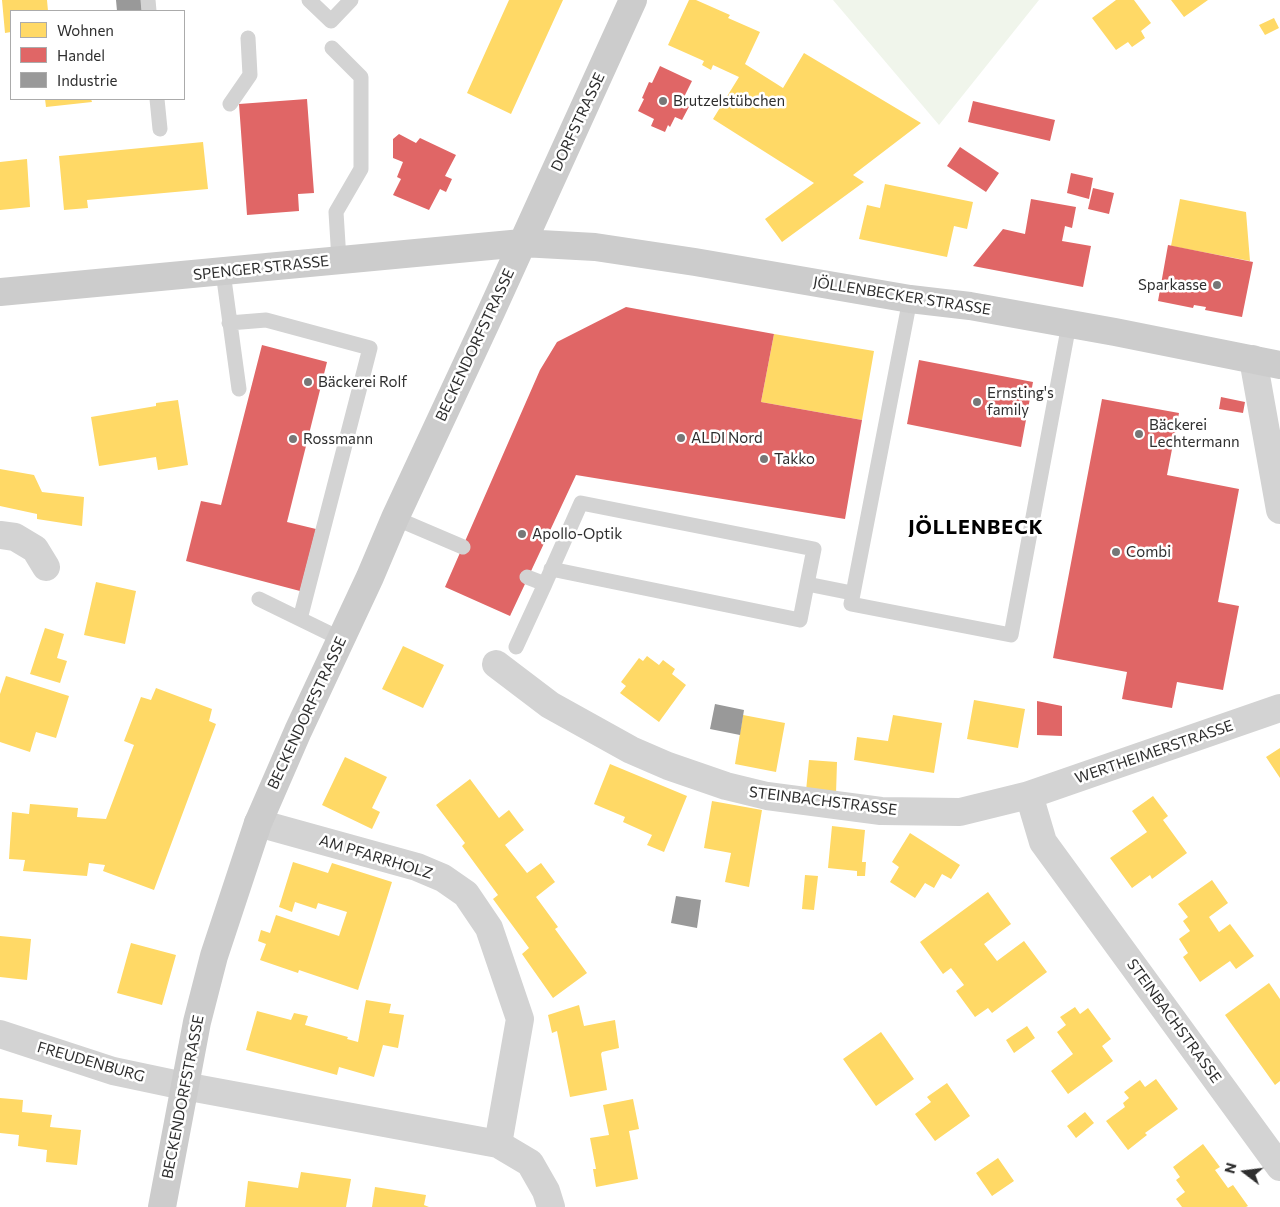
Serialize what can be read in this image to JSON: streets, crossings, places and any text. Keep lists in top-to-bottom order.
{
  "streets": {
    "main road": [
      "DORFSTRASSE",
      "SPENGER STRASSE",
      "JÖLLENBECKER STRASSE",
      "BECKENDORFSTRASSE"
    ],
    "street": [
      "WERTHEIMERSTRASSE",
      "STEINBACHSTRASSE",
      "AM PFARRHOLZ",
      "FREUDENBURG"
    ]
  },
  "crossings": [
    ["DORFSTRASSE", "SPENGER STRASSE"],
    ["DORFSTRASSE", "JÖLLENBECKER STRASSE"],
    ["DORFSTRASSE", "BECKENDORFSTRASSE"],
    ["SPENGER STRASSE", "JÖLLENBECKER STRASSE"],
    ["SPENGER STRASSE", "BECKENDORFSTRASSE"],
    ["JÖLLENBECKER STRASSE", "BECKENDORFSTRASSE"],
    ["BECKENDORFSTRASSE", "AM PFARRHOLZ"],
    ["BECKENDORFSTRASSE", "FREUDENBURG"],
    ["WERTHEIMERSTRASSE", "STEINBACHSTRASSE"]
  ],
  "districts": ["JÖLLENBECK"],
  "places": [
    "Brutzelstübchen",
    "Sparkasse",
    "Bäckerei Rolf",
    "Ernsting's family",
    "Bäckerei Lechtermann",
    "ALDI Nord",
    "Rossmann",
    "Takko",
    "Apollo-Optik",
    "Combi"
  ],
  "legend": ["Wohnen", "Handel", "Industrie"],
  "north": "left"
}
